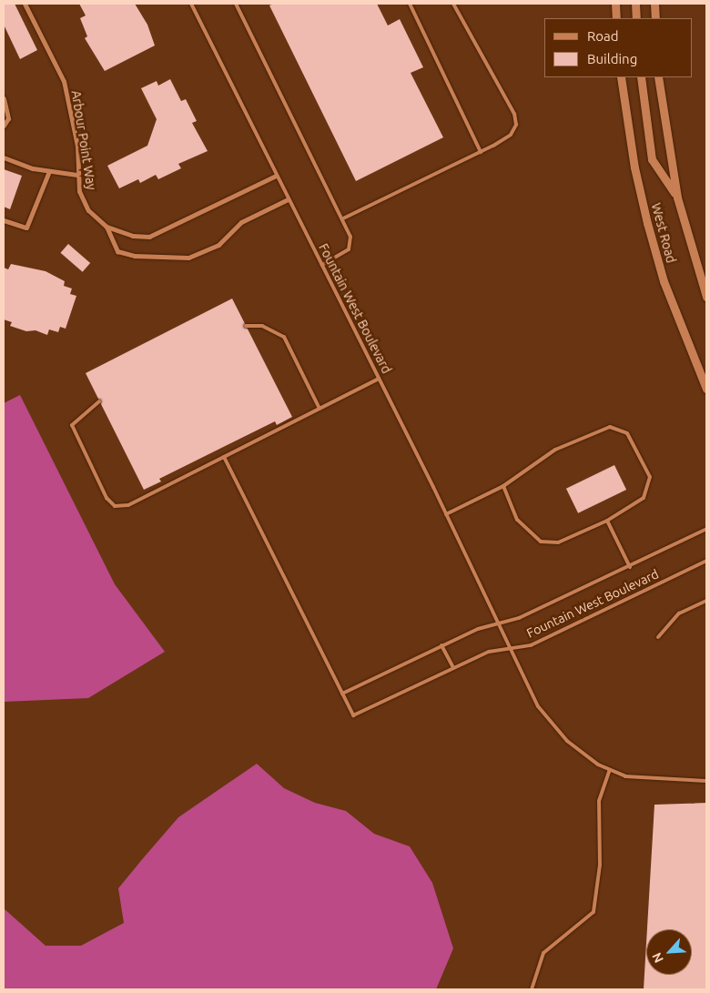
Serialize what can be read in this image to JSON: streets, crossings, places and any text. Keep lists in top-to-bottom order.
{
  "streets": {
    "street": ["Arbour Point Way", "West Road"],
    "lane": ["Fountain West Boulevard"]
  },
  "crossings": [
    ["Arbour Point Way", "Fountain West Boulevard"]
  ],
  "legend": ["Road", "Building"],
  "north": "bottom left"
}
